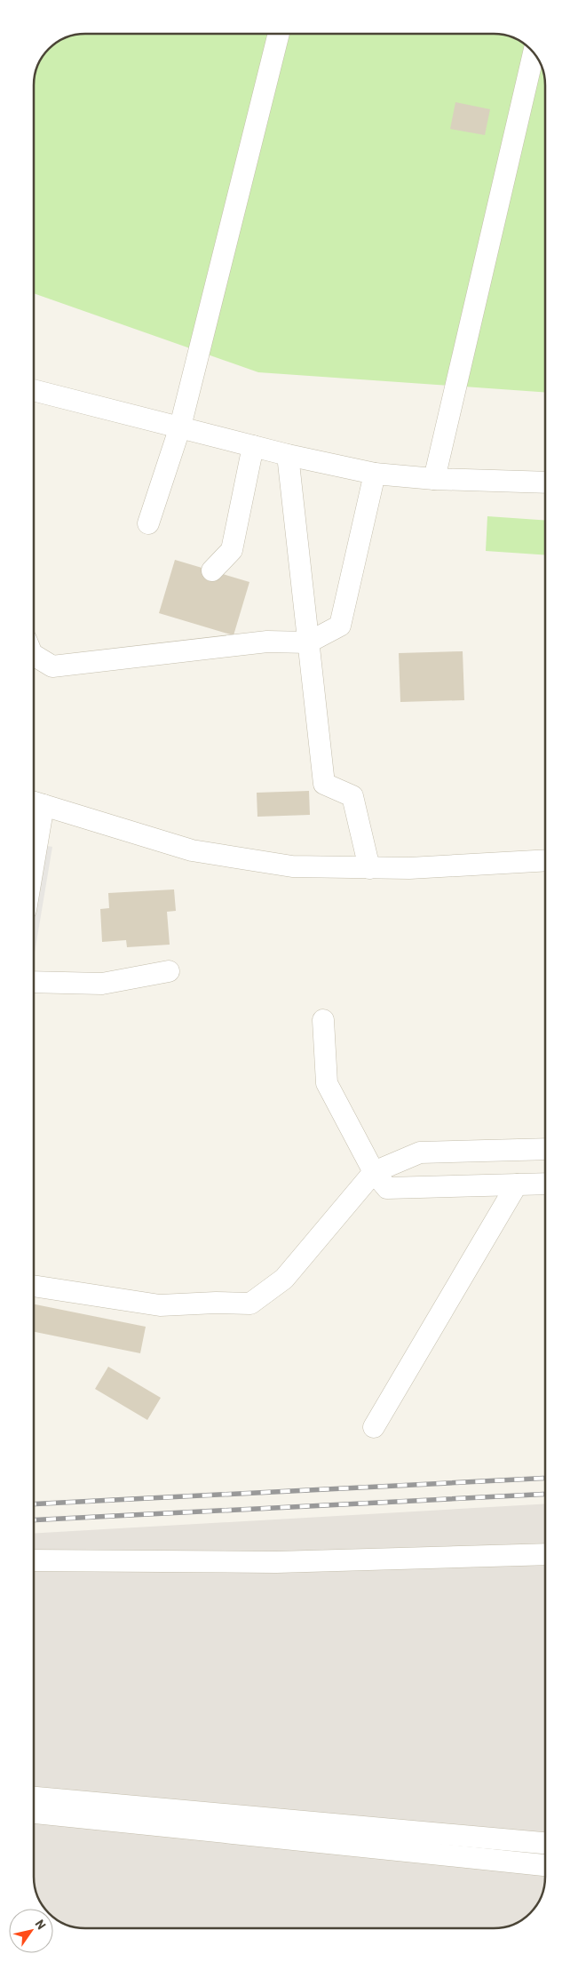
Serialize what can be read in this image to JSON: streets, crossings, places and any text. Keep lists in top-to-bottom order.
{
  "north": "top right"
}
